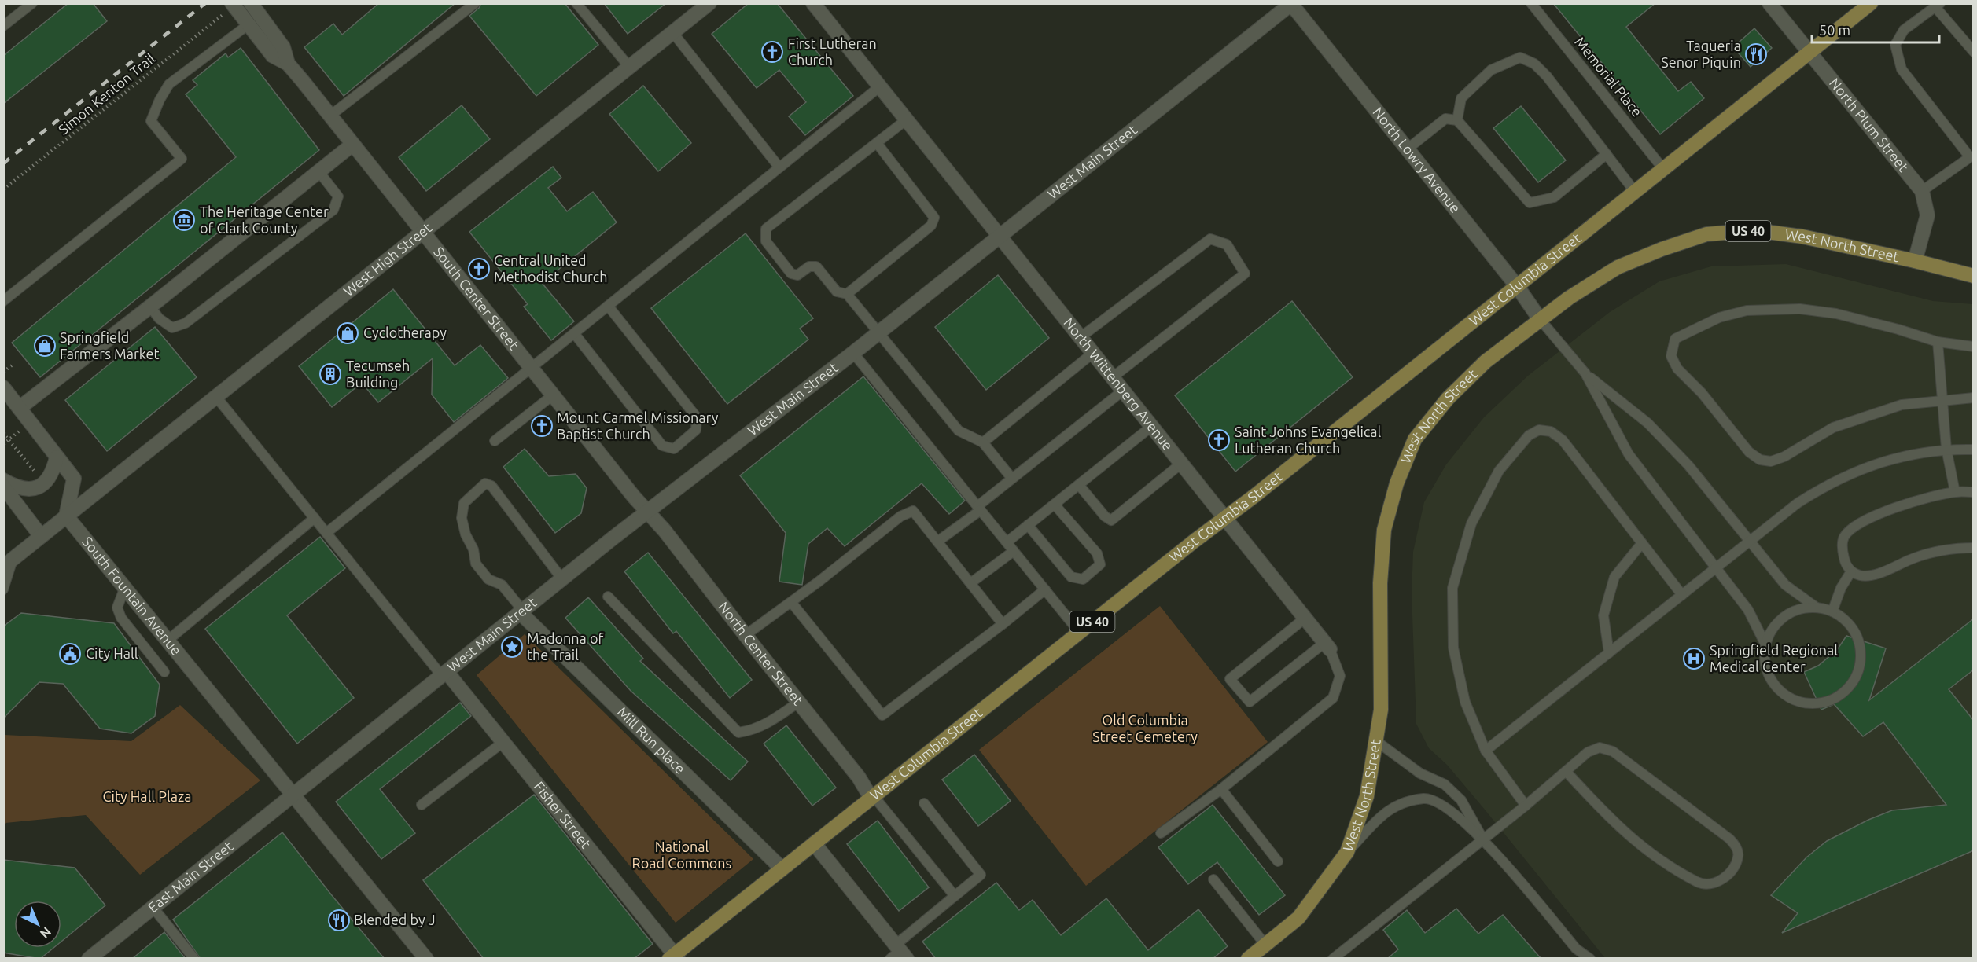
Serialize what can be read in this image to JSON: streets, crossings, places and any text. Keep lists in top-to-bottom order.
{
  "streets": {
    "main road": ["US 40", "West North Street", "West Columbia Street"],
    "street": [
      "North Plum Street",
      "North Lowry Avenue",
      "West Main Street",
      "West High Street",
      "South Center Street",
      "North Wittenberg Avenue",
      "South Fountain Avenue",
      "North Center Street",
      "Mill Run place",
      "Fisher Street",
      "East Main Street"
    ],
    "lane": ["Memorial Place"],
    "path": ["Simon Kenton Trail"]
  },
  "crossings": [
    ["Memorial Place", "West Columbia Street"],
    ["North Plum Street", "West North Street"],
    ["North Plum Street", "West Columbia Street"],
    ["North Lowry Avenue", "West Main Street"],
    ["North Lowry Avenue", "West North Street"],
    ["North Lowry Avenue", "West Columbia Street"],
    ["West Main Street", "South Center Street"],
    ["West Main Street", "North Wittenberg Avenue"],
    ["West Main Street", "South Fountain Avenue"],
    ["West Main Street", "North Center Street"],
    ["West Main Street", "Mill Run place"],
    ["West Main Street", "Fisher Street"],
    ["West Main Street", "East Main Street"],
    ["West High Street", "South Center Street"],
    ["West High Street", "South Fountain Avenue"],
    ["West Columbia Street", "North Wittenberg Avenue"],
    ["West Columbia Street", "North Center Street"],
    ["West Columbia Street", "Mill Run place"],
    ["West Columbia Street", "Fisher Street"],
    ["South Center Street", "North Center Street"],
    ["South Fountain Avenue", "East Main Street"]
  ],
  "parks": ["Old Columbia Street Cemetery", "City Hall Plaza", "National Road Commons"],
  "places": {
    "church": [
      "First Lutheran Church",
      "Central United Methodist Church",
      "Mount Carmel Missionary Baptist Church",
      "Saint Johns Evangelical Lutheran Church"
    ],
    "restaurant": ["Taqueria Senor Piquin", "Blended by J"],
    "museum": ["The Heritage Center of Clark County"],
    "shop": ["Cyclotherapy", "Springfield Farmers Market"],
    "building": ["Tecumseh Building"],
    "place": ["Madonna of the Trail"],
    "public building": ["City Hall"],
    "hospital": ["Springfield Regional Medical Center"]
  },
  "scale_bar": "50 m",
  "north": "bottom right"
}
